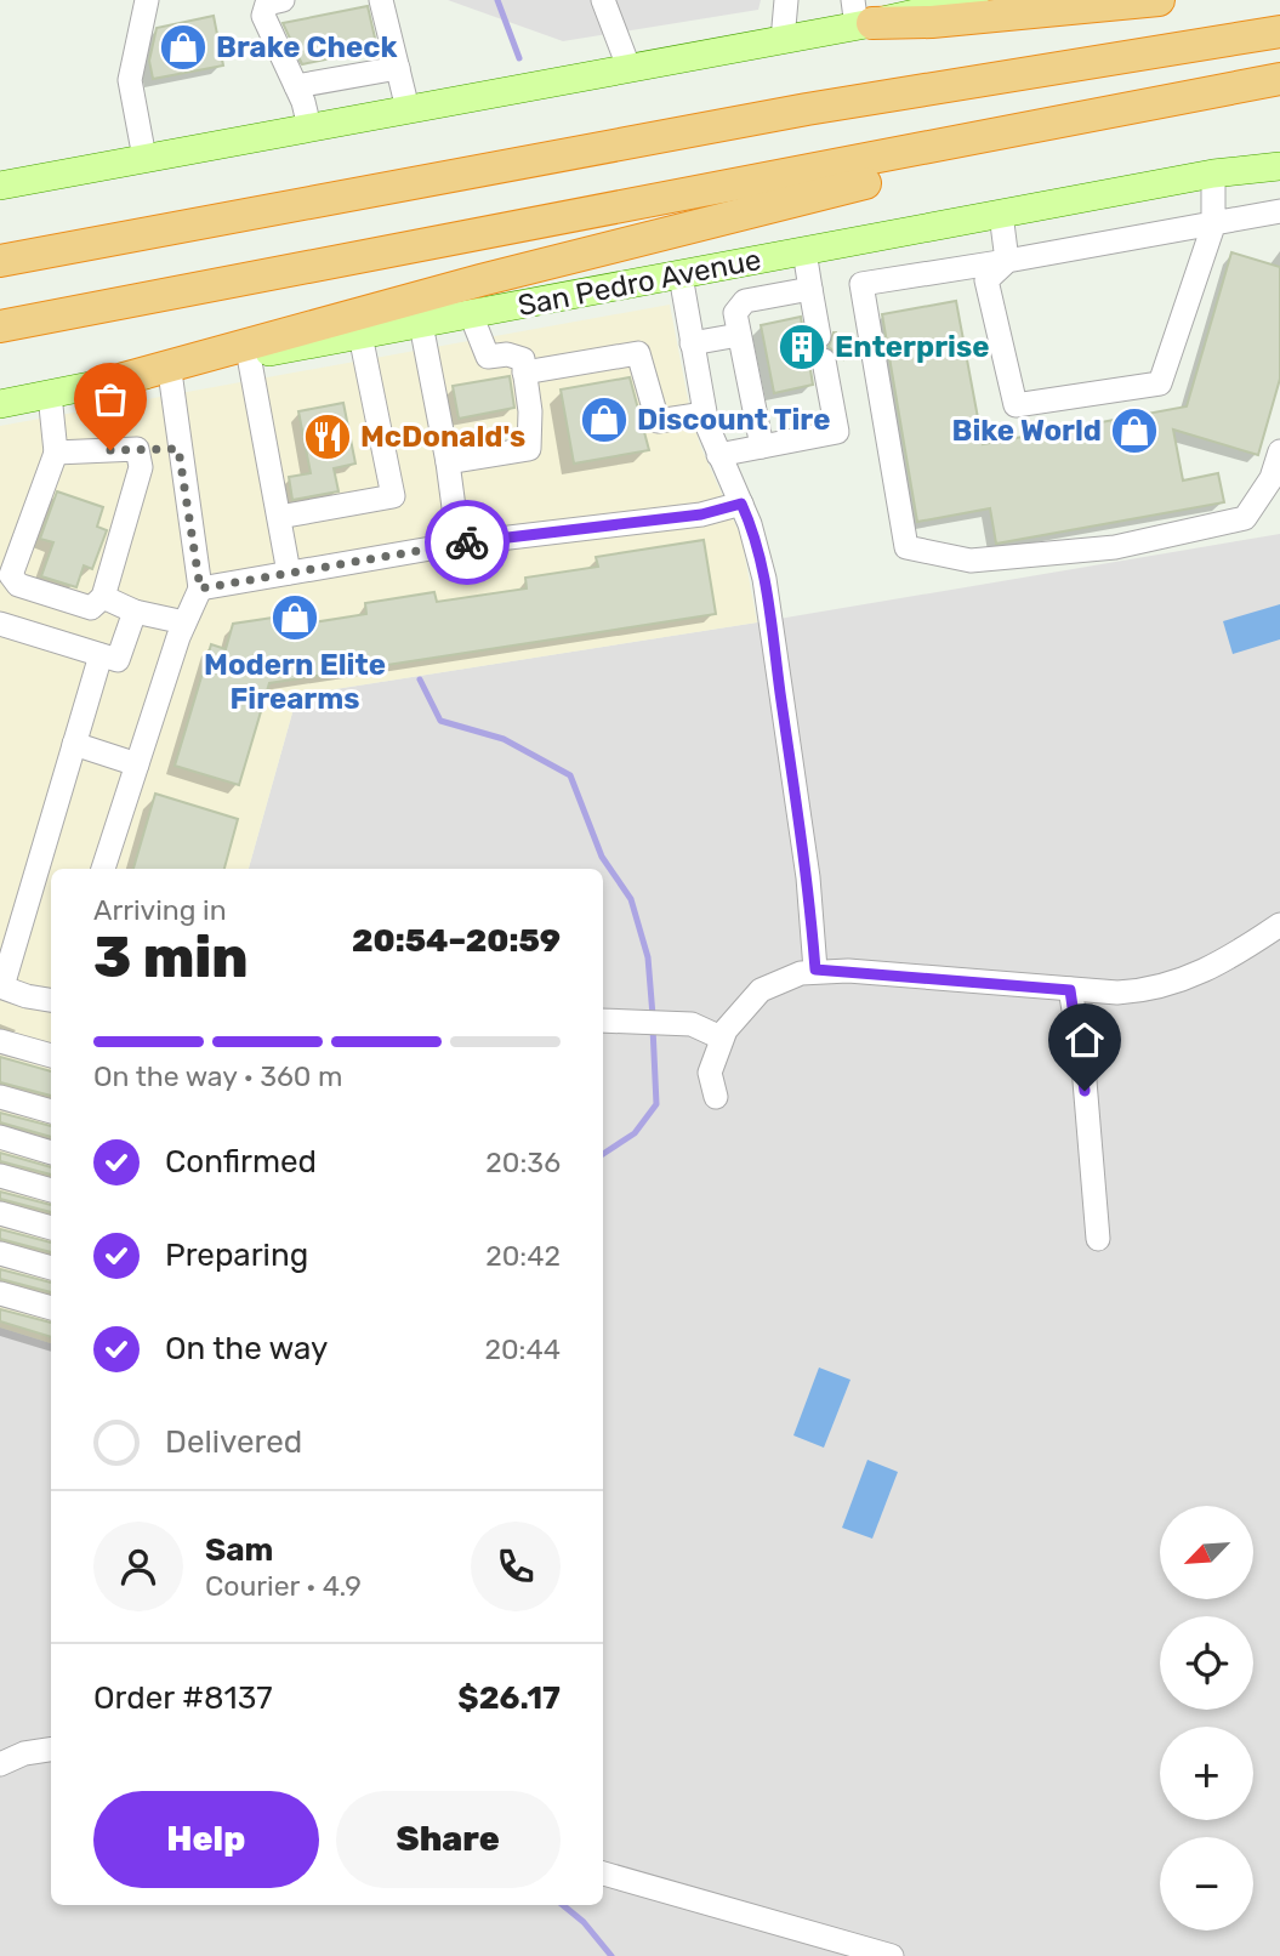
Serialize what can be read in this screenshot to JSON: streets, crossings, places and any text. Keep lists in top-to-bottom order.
{
  "streets": {
    "main road": ["San Pedro Avenue"]
  },
  "places": {
    "shop": [
      "Brake Check",
      "Discount Tire",
      "Bike World",
      "Modern Elite Firearms"
    ],
    "building": ["Enterprise"],
    "restaurant": ["McDonald's"]
  },
  "north": "bottom left",
  "page": {
    "heading": ["3 min", "Arriving in", "20:54–20:59"],
    "panel": [
      "Sam",
      "Courier · 4.9",
      "Order #8137",
      "$26.17"
    ],
    "bar": "On the way · 360 m",
    "list": [
      ["Confirmed", "20:36"],
      ["Preparing", "20:42"],
      ["On the way", "20:44"],
      "Delivered"
    ],
    "map_buttons": ["+", "−"],
    "buttons": ["Help", "Share"]
  }
}
